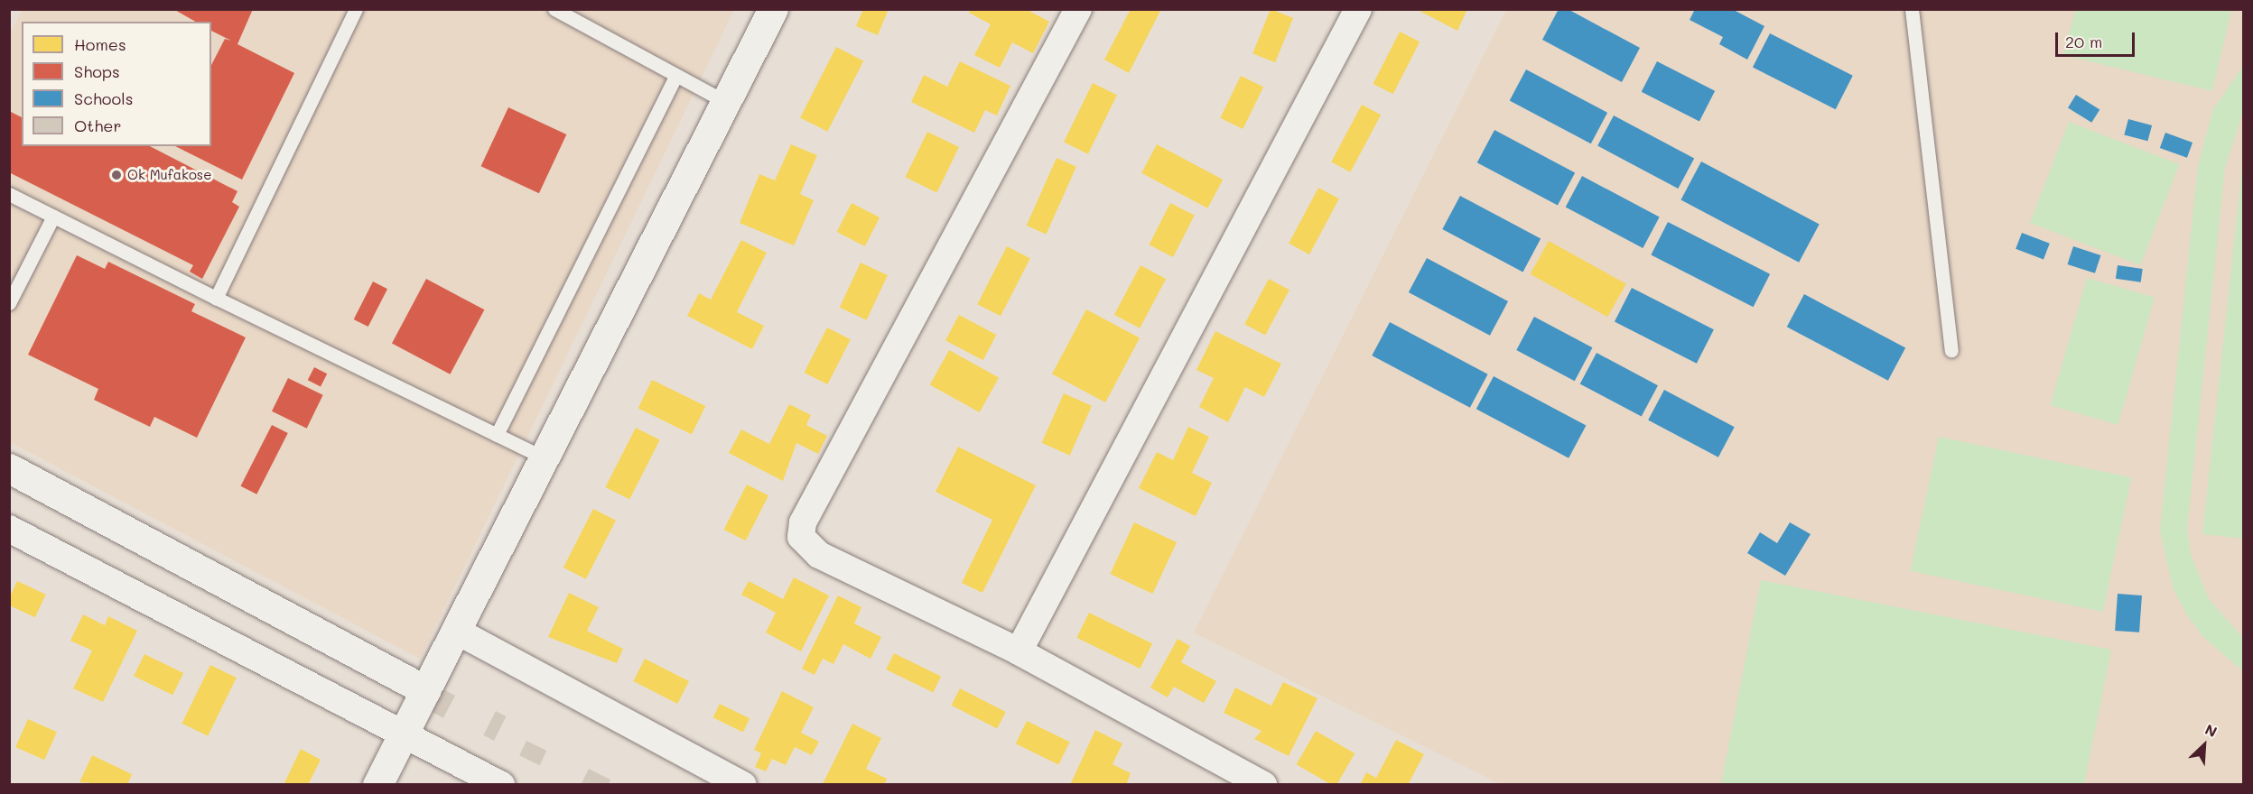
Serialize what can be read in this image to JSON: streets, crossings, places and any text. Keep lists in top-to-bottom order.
{
  "places": ["Ok Mufakose"],
  "legend": [
    "Homes",
    "Shops",
    "Schools",
    "Other"
  ],
  "scale_bar": "20 m",
  "north": "top right"
}
